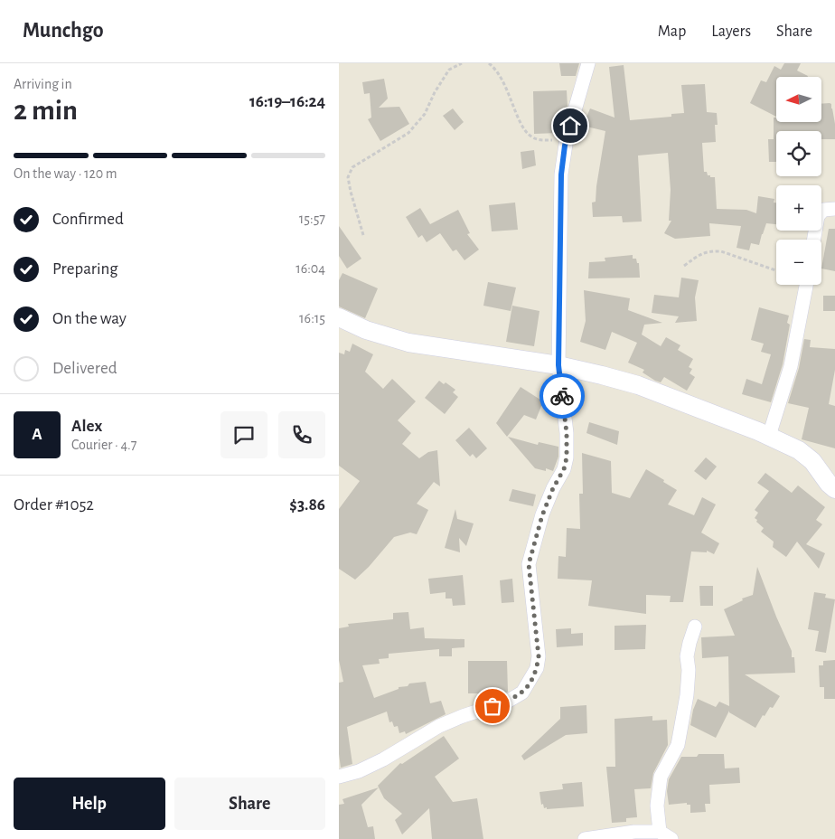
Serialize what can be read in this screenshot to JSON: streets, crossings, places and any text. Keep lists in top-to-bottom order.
{
  "north": "left",
  "page": {
    "header": "Munchgo",
    "nav": ["Map", "Layers", "Share"],
    "heading": ["2 min", "Arriving in", "16:19–16:24"],
    "panel": [
      "Alex",
      "Courier · 4.7",
      "Order #1052",
      "$3.86"
    ],
    "map_buttons": ["+", "−"],
    "bar": "On the way · 120 m",
    "list": [
      ["Confirmed", "15:57"],
      ["Preparing", "16:04"],
      ["On the way", "16:15"],
      "Delivered"
    ],
    "round": "A",
    "buttons": ["Help", "Share"]
  }
}
